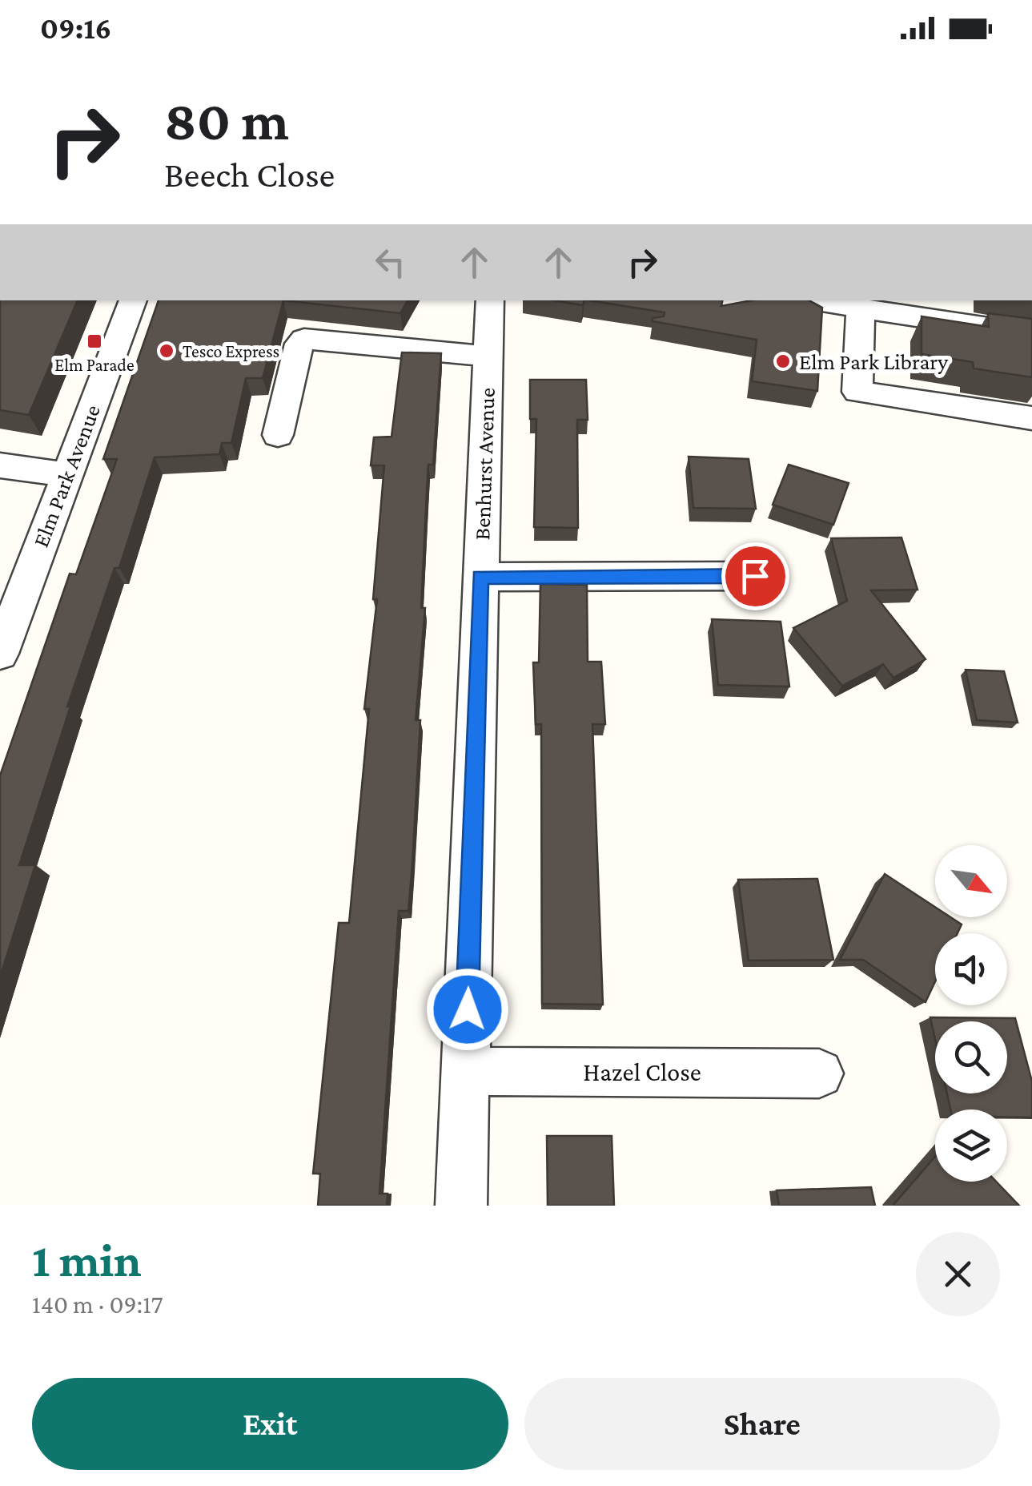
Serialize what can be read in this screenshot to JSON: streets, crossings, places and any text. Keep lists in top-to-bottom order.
{
  "streets": {
    "street": ["Benhurst Avenue", "Elm Park Avenue", "Hazel Close"]
  },
  "crossings": [
    ["Benhurst Avenue", "Hazel Close"]
  ],
  "places": {
    "transit": ["Elm Parade"],
    "other": ["Tesco Express", "Elm Park Library"]
  },
  "north": "bottom right",
  "page": {
    "status": "09:16",
    "turn": ["80 m", "Beech Close"],
    "heading": ["1 min", "140 m · 09:17"],
    "buttons": ["Exit", "Share"]
  }
}
